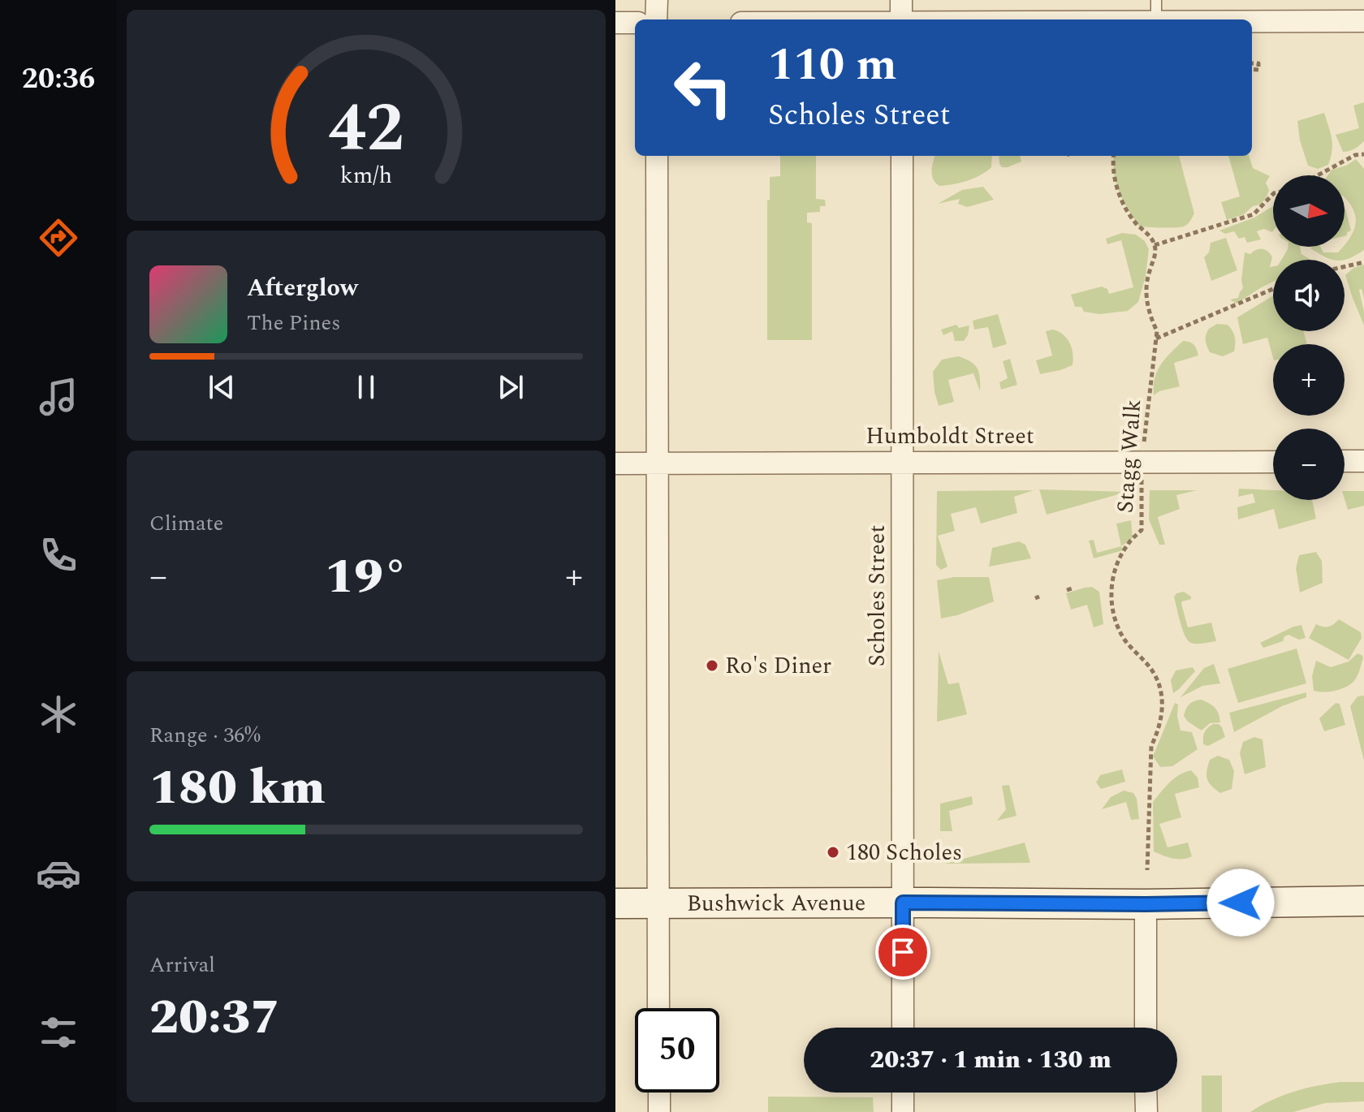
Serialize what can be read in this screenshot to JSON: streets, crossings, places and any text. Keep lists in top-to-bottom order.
{
  "streets": {
    "main road": ["Bushwick Avenue"],
    "street": ["Humboldt Street", "Scholes Street"],
    "path": ["Stagg Walk"]
  },
  "crossings": [
    ["Humboldt Street", "Stagg Walk"],
    ["Humboldt Street", "Scholes Street"],
    ["Scholes Street", "Bushwick Avenue"]
  ],
  "places": ["Ro's Diner", "180 Scholes"],
  "north": "right",
  "page": {
    "tabs": "20:36",
    "turn": ["110 m", "Scholes Street"],
    "map_buttons": ["+", "−"],
    "song": ["Afterglow", "The Pines"],
    "tile": [
      "Climate",
      ["Range · 36%", "180 km"],
      ["Arrival", "20:37"]
    ],
    "heat": ["−", "19°", "+"],
    "limit": "50",
    "trip": "20:37 · 1 min · 130 m",
    "gauge": ["42", "km/h"]
  }
}
